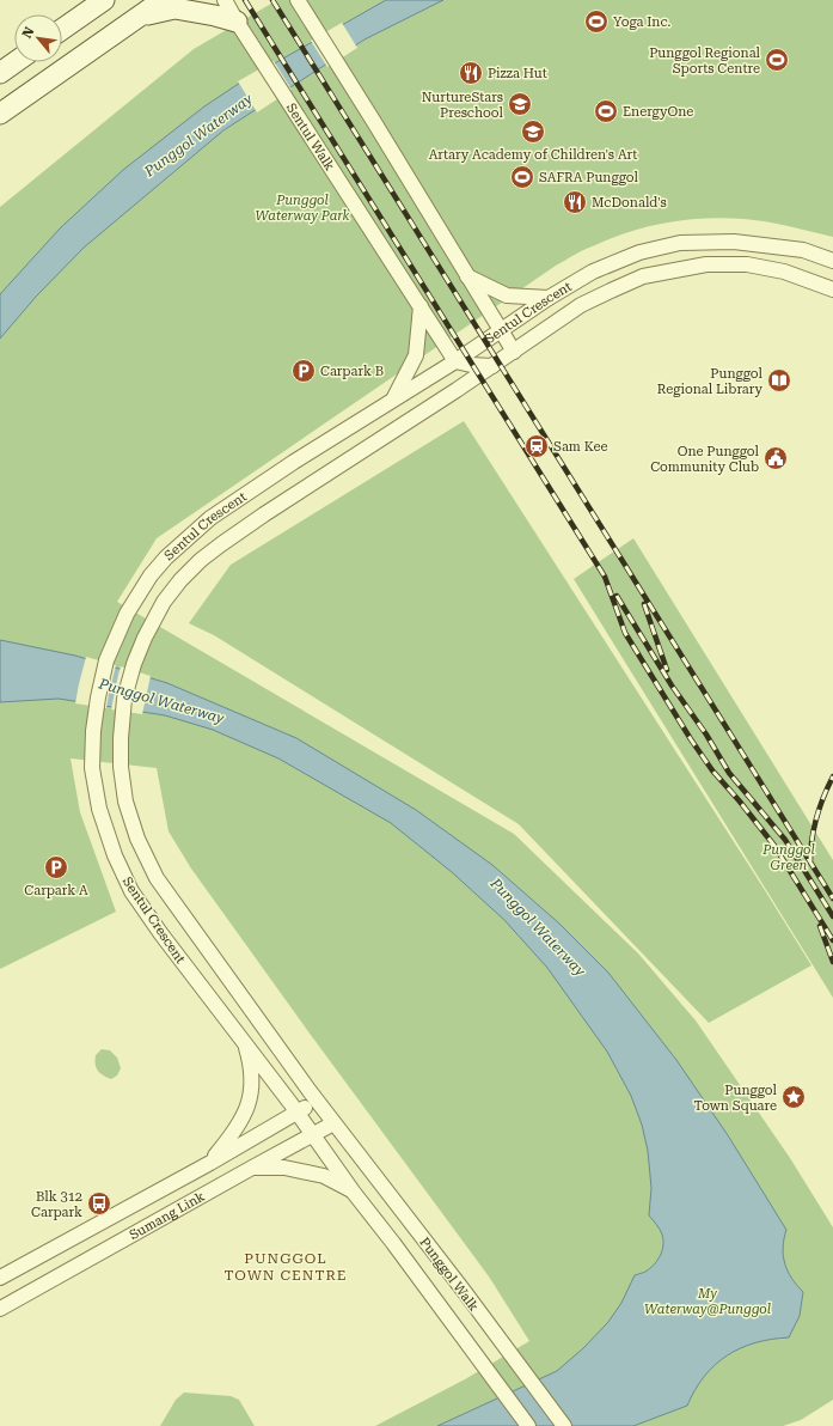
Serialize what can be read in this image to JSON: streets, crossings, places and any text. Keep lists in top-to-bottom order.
{
  "streets": {
    "street": [
      "Sentul Walk",
      "Sentul Crescent",
      "Sumang Link",
      "Punggol Walk"
    ]
  },
  "crossings": [
    ["Sentul Walk", "Sentul Crescent"],
    ["Sentul Crescent", "Sumang Link"],
    ["Sentul Crescent", "Punggol Walk"],
    ["Sumang Link", "Punggol Walk"]
  ],
  "districts": ["PUNGGOL TOWN CENTRE"],
  "water": ["Punggol Waterway"],
  "parks": ["Punggol Waterway Park", "Punggol Green", "My Waterway@Punggol"],
  "places": {
    "sports": [
      "Yoga Inc.",
      "Punggol Regional Sports Centre",
      "EnergyOne",
      "SAFRA Punggol"
    ],
    "restaurant": ["Pizza Hut", "McDonald's"],
    "school or university": ["NurtureStars Preschool", "Artary Academy of Children's Art"],
    "parking": ["Carpark B", "Carpark A"],
    "library": ["Punggol Regional Library"],
    "station": ["Sam Kee"],
    "public building": ["One Punggol Community Club"],
    "place": ["Punggol Town Square"],
    "bus stop": ["Blk 312 Carpark"]
  },
  "north": "top left"
}
